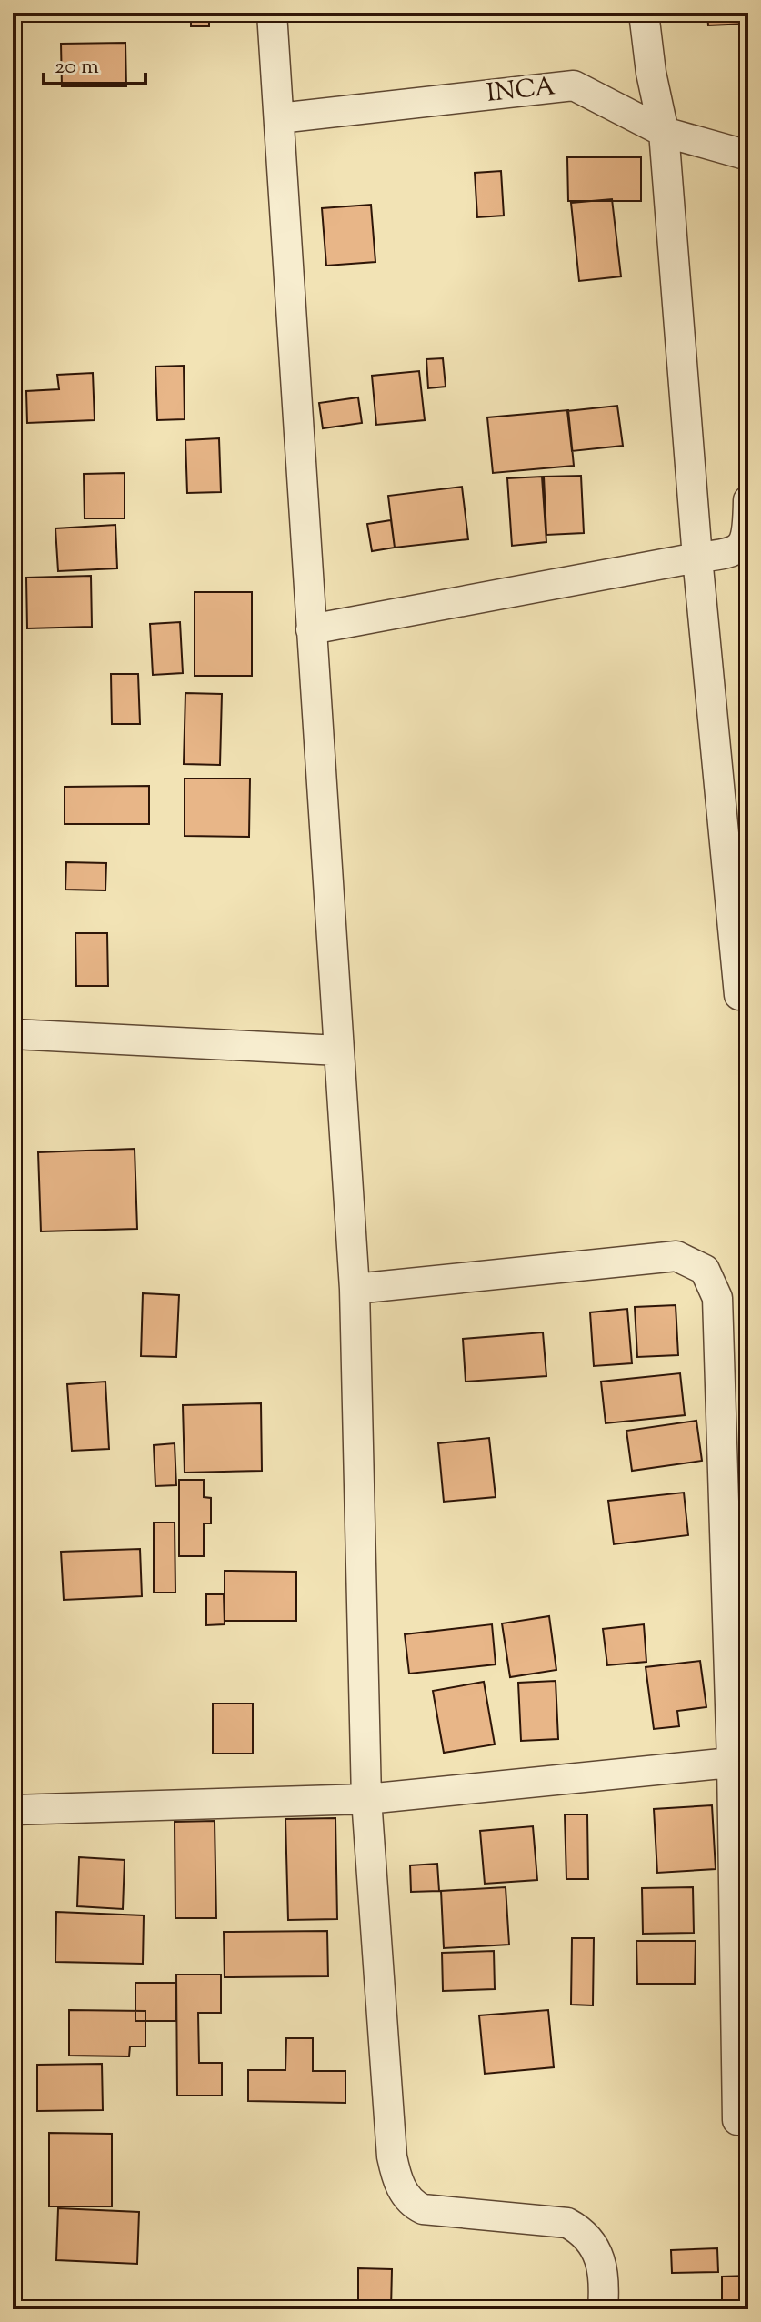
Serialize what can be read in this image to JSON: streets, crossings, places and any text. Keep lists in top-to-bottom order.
{
  "streets": {
    "street": ["INCA"]
  },
  "scale_bar": "20 m"
}
